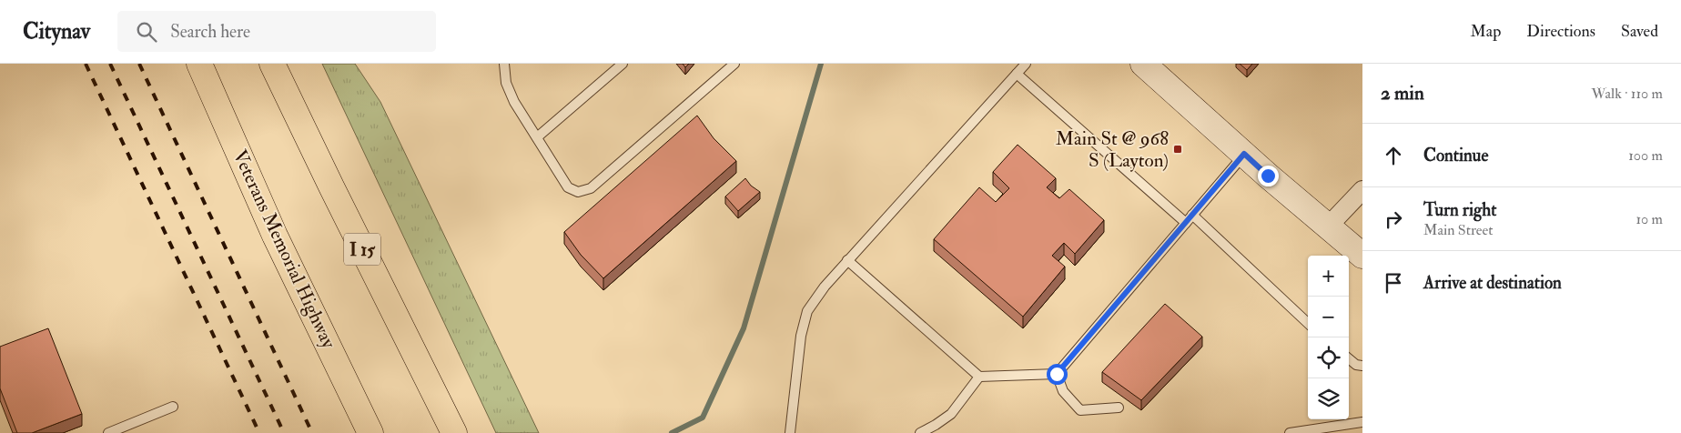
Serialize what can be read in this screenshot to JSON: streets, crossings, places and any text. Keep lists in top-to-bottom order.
{
  "streets": {
    "highway": ["Veterans Memorial Highway", "I 15"]
  },
  "places": {
    "transit": ["Main St @ 968 S (Layton)"]
  },
  "page": {
    "header": "Citynav",
    "search": "Search here",
    "nav": ["Map", "Directions", "Saved"],
    "heading": ["2 min", "Walk · 110 m"],
    "list": [
      ["Continue", "100 m"],
      ["Turn right", "Main Street", "10 m"],
      "Arrive at destination"
    ],
    "map_buttons": ["+", "−"]
  }
}
